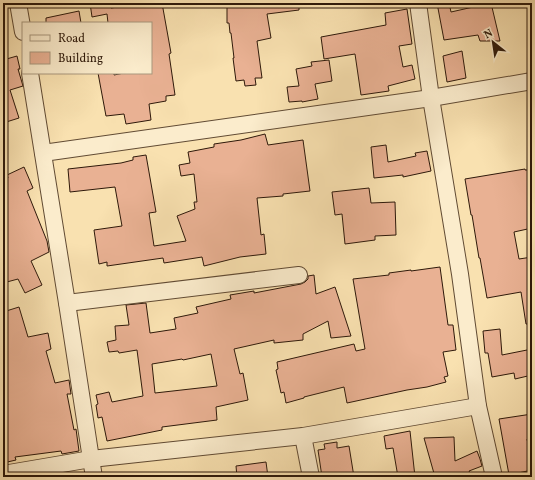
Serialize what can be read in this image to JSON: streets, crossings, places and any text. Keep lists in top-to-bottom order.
{
  "legend": ["Road", "Building"],
  "north": "top left"
}
